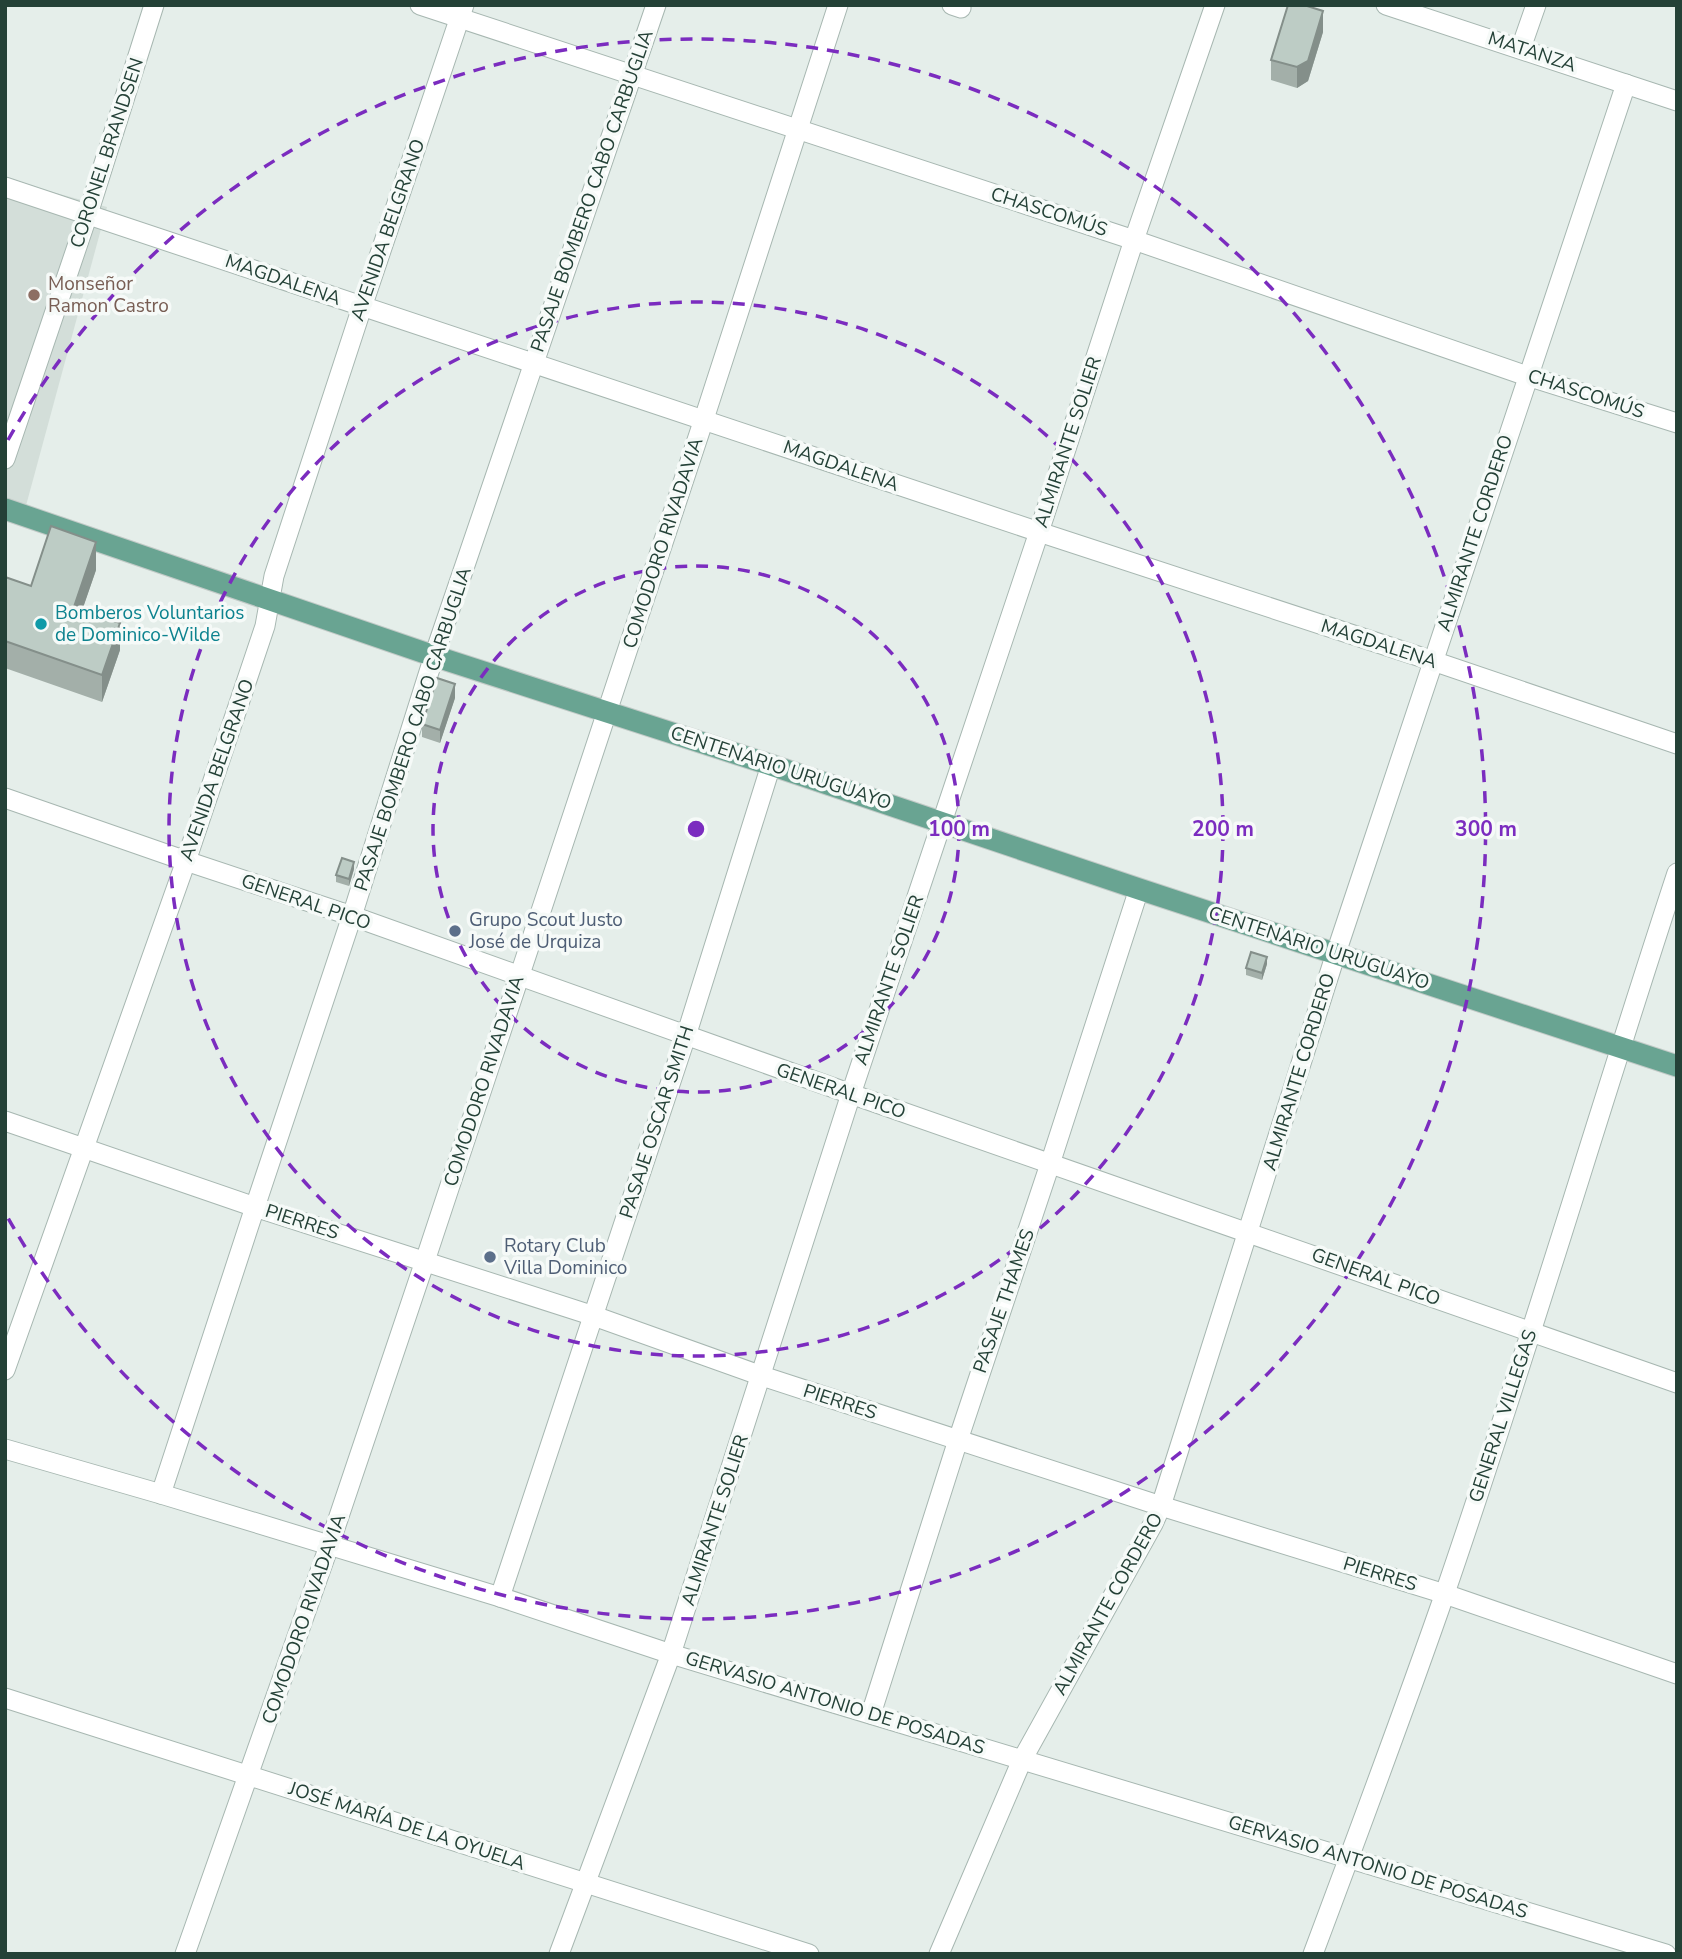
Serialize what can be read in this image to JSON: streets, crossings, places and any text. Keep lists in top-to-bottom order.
{
  "streets": {
    "main road": ["CENTENARIO URUGUAYO"],
    "street": [
      "MATANZA",
      "CORONEL BRANDSEN",
      "PASAJE BOMBERO CABO CARBUGLIA",
      "CHASCOMÚS",
      "AVENIDA BELGRANO",
      "MAGDALENA",
      "ALMIRANTE SOLIER",
      "ALMIRANTE CORDERO",
      "COMODORO RIVADAVIA",
      "GENERAL PICO",
      "PASAJE OSCAR SMITH",
      "PIERRES",
      "PASAJE THAMES",
      "GENERAL VILLEGAS",
      "GERVASIO ANTONIO DE POSADAS",
      "JOSÉ MARÍA DE LA OYUELA"
    ]
  },
  "crossings": [
    ["MATANZA", "ALMIRANTE CORDERO"],
    ["CORONEL BRANDSEN", "MAGDALENA"],
    ["PASAJE BOMBERO CABO CARBUGLIA", "CHASCOMÚS"],
    ["PASAJE BOMBERO CABO CARBUGLIA", "MAGDALENA"],
    ["PASAJE BOMBERO CABO CARBUGLIA", "CENTENARIO URUGUAYO"],
    ["PASAJE BOMBERO CABO CARBUGLIA", "GENERAL PICO"],
    ["PASAJE BOMBERO CABO CARBUGLIA", "PIERRES"],
    ["PASAJE BOMBERO CABO CARBUGLIA", "GERVASIO ANTONIO DE POSADAS"],
    ["CHASCOMÚS", "AVENIDA BELGRANO"],
    ["CHASCOMÚS", "ALMIRANTE SOLIER"],
    ["CHASCOMÚS", "ALMIRANTE CORDERO"],
    ["CHASCOMÚS", "COMODORO RIVADAVIA"],
    ["AVENIDA BELGRANO", "MAGDALENA"],
    ["AVENIDA BELGRANO", "CENTENARIO URUGUAYO"],
    ["AVENIDA BELGRANO", "GENERAL PICO"],
    ["AVENIDA BELGRANO", "PIERRES"],
    ["MAGDALENA", "ALMIRANTE SOLIER"],
    ["MAGDALENA", "ALMIRANTE CORDERO"],
    ["MAGDALENA", "COMODORO RIVADAVIA"],
    ["ALMIRANTE SOLIER", "CENTENARIO URUGUAYO"],
    ["ALMIRANTE SOLIER", "GENERAL PICO"],
    ["ALMIRANTE SOLIER", "PIERRES"],
    ["ALMIRANTE SOLIER", "GERVASIO ANTONIO DE POSADAS"],
    ["ALMIRANTE SOLIER", "JOSÉ MARÍA DE LA OYUELA"],
    ["ALMIRANTE CORDERO", "CENTENARIO URUGUAYO"],
    ["ALMIRANTE CORDERO", "GENERAL PICO"],
    ["ALMIRANTE CORDERO", "PIERRES"],
    ["ALMIRANTE CORDERO", "GERVASIO ANTONIO DE POSADAS"],
    ["COMODORO RIVADAVIA", "CENTENARIO URUGUAYO"],
    ["COMODORO RIVADAVIA", "GENERAL PICO"],
    ["COMODORO RIVADAVIA", "PIERRES"],
    ["COMODORO RIVADAVIA", "GERVASIO ANTONIO DE POSADAS"],
    ["COMODORO RIVADAVIA", "JOSÉ MARÍA DE LA OYUELA"],
    ["CENTENARIO URUGUAYO", "PASAJE OSCAR SMITH"],
    ["CENTENARIO URUGUAYO", "PASAJE THAMES"],
    ["CENTENARIO URUGUAYO", "GENERAL VILLEGAS"],
    ["GENERAL PICO", "PASAJE OSCAR SMITH"],
    ["GENERAL PICO", "PASAJE THAMES"],
    ["GENERAL PICO", "GENERAL VILLEGAS"],
    ["PASAJE OSCAR SMITH", "PIERRES"],
    ["PASAJE OSCAR SMITH", "GERVASIO ANTONIO DE POSADAS"],
    ["PIERRES", "PASAJE THAMES"],
    ["PIERRES", "GENERAL VILLEGAS"],
    ["PASAJE THAMES", "GERVASIO ANTONIO DE POSADAS"],
    ["GENERAL VILLEGAS", "GERVASIO ANTONIO DE POSADAS"]
  ],
  "places": [
    "Monseñor Ramon Castro",
    "Bomberos Voluntarios de Dominico-Wilde",
    "Grupo Scout Justo José de Urquiza",
    "Rotary Club Villa Dominico"
  ],
  "rings": ["100 m", "200 m", "300 m"]
}
